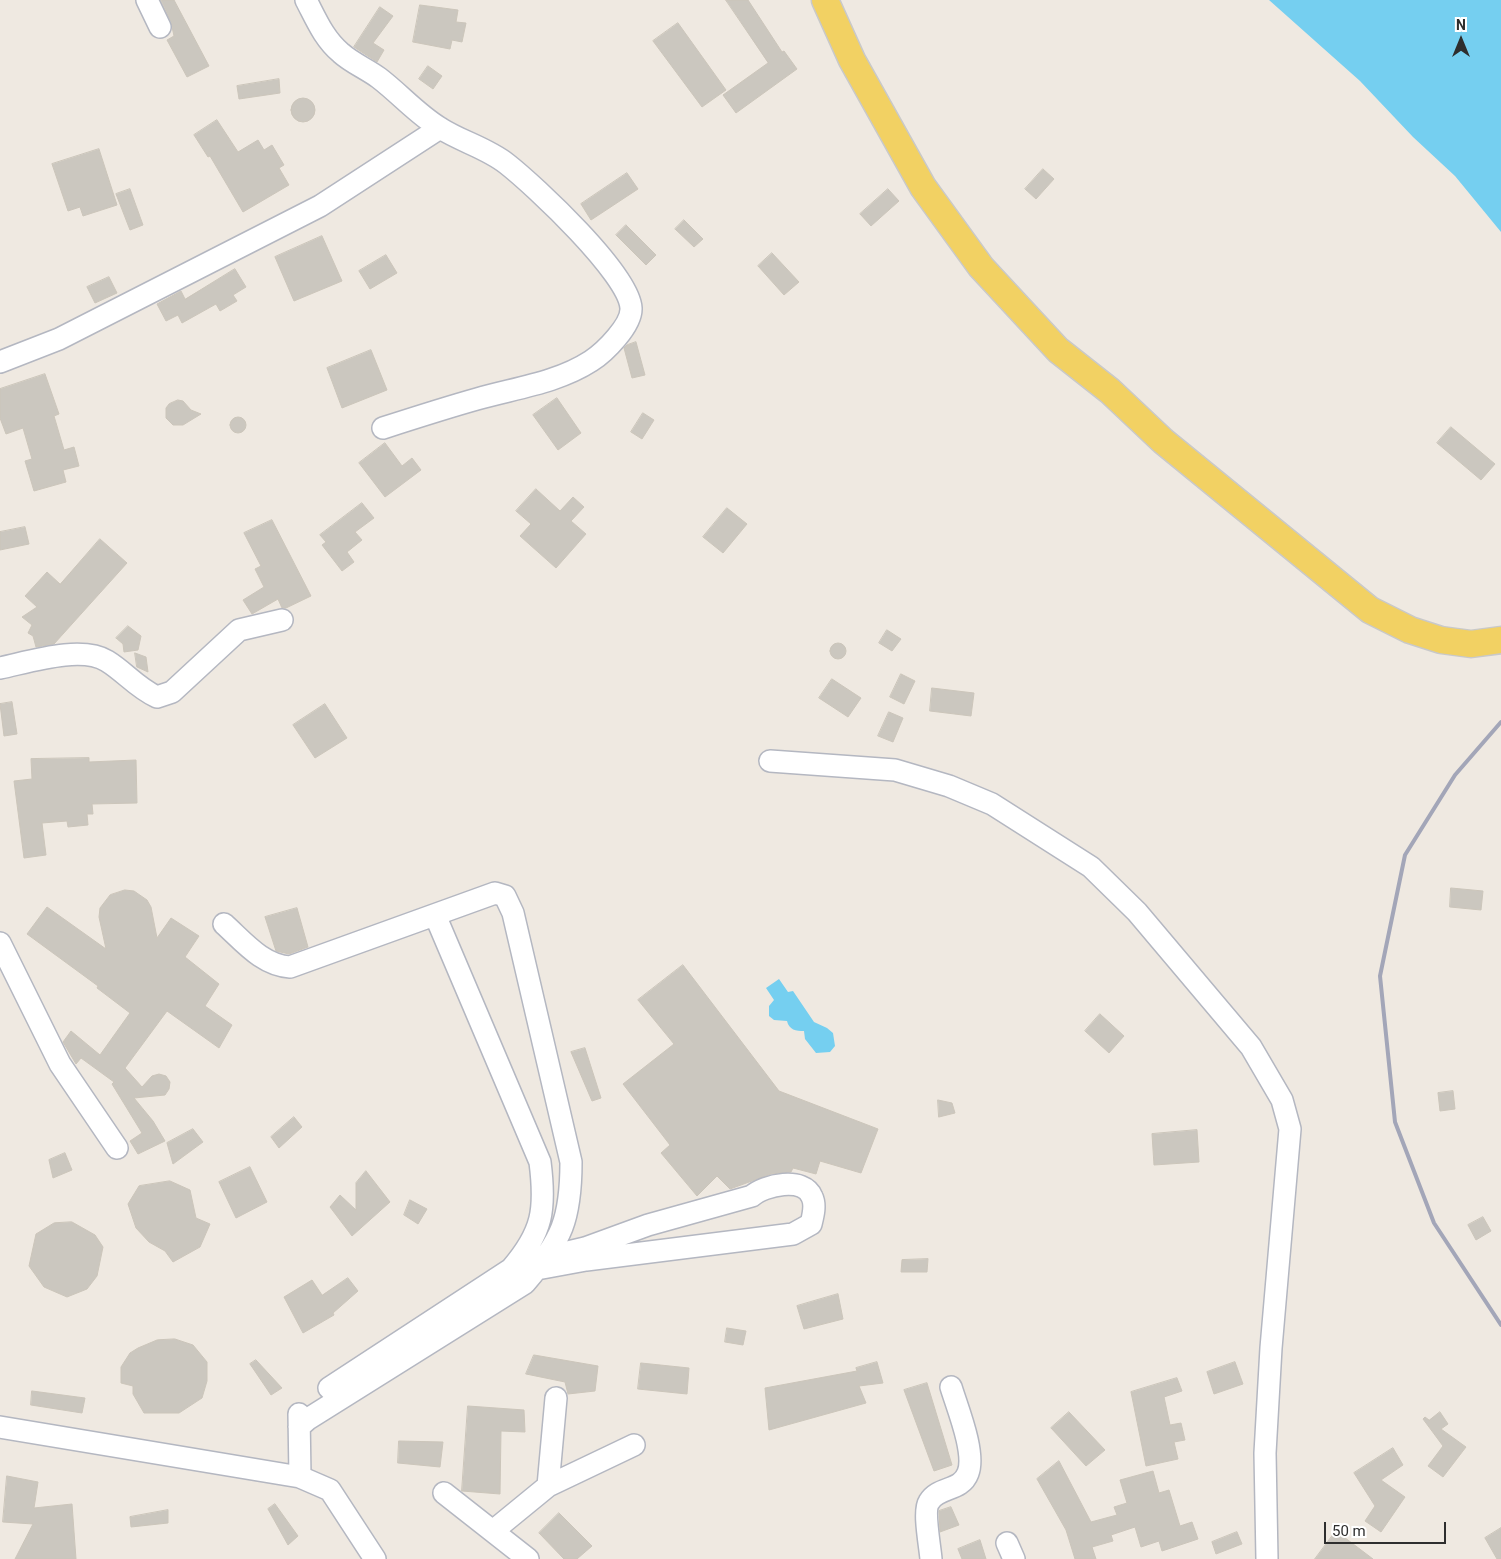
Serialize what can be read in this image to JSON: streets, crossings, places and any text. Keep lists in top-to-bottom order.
{
  "scale_bar": "50 m",
  "north": "top"
}
